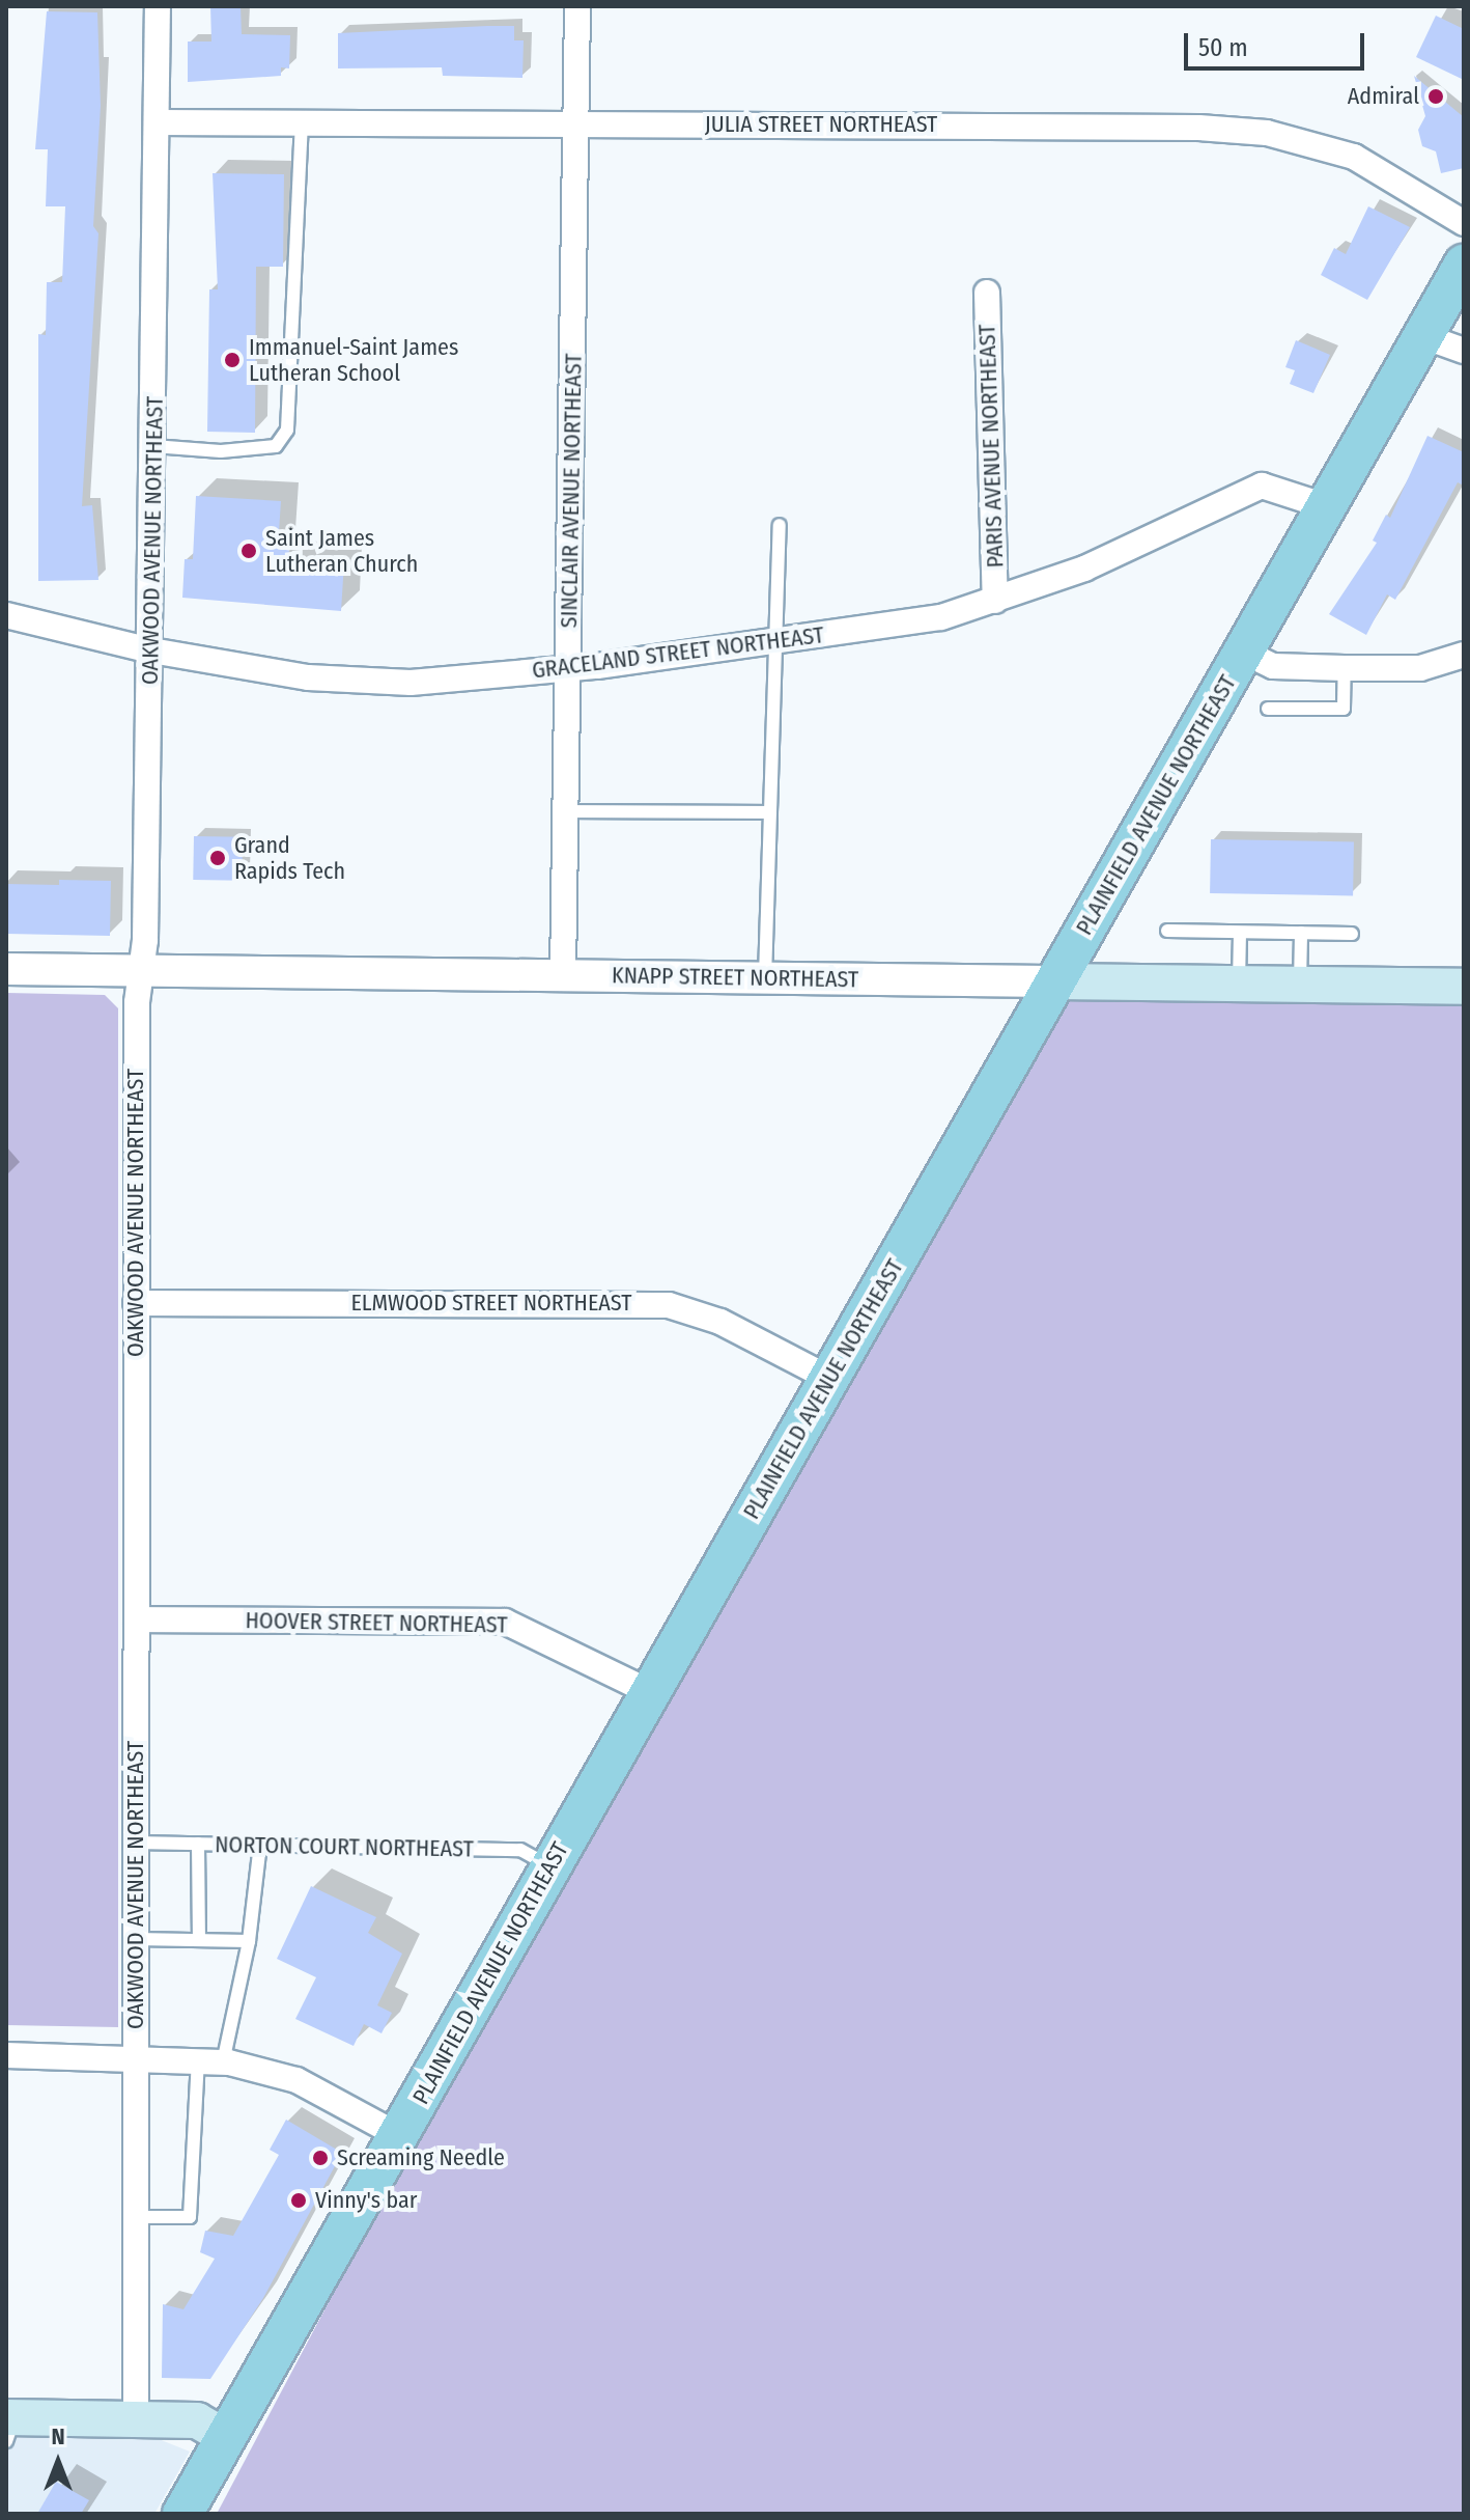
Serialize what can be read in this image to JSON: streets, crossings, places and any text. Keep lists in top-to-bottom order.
{
  "streets": {
    "main road": ["PLAINFIELD AVENUE NORTHEAST", "KNAPP STREET NORTHEAST"],
    "street": [
      "JULIA STREET NORTHEAST",
      "PARIS AVENUE NORTHEAST",
      "SINCLAIR AVENUE NORTHEAST",
      "OAKWOOD AVENUE NORTHEAST",
      "GRACELAND STREET NORTHEAST",
      "ELMWOOD STREET NORTHEAST",
      "HOOVER STREET NORTHEAST"
    ],
    "lane": ["NORTON COURT NORTHEAST"]
  },
  "crossings": [
    ["JULIA STREET NORTHEAST", "SINCLAIR AVENUE NORTHEAST"],
    ["JULIA STREET NORTHEAST", "OAKWOOD AVENUE NORTHEAST"],
    ["PARIS AVENUE NORTHEAST", "GRACELAND STREET NORTHEAST"],
    ["SINCLAIR AVENUE NORTHEAST", "GRACELAND STREET NORTHEAST"],
    ["SINCLAIR AVENUE NORTHEAST", "KNAPP STREET NORTHEAST"],
    ["OAKWOOD AVENUE NORTHEAST", "GRACELAND STREET NORTHEAST"],
    ["OAKWOOD AVENUE NORTHEAST", "KNAPP STREET NORTHEAST"],
    ["OAKWOOD AVENUE NORTHEAST", "ELMWOOD STREET NORTHEAST"],
    ["OAKWOOD AVENUE NORTHEAST", "HOOVER STREET NORTHEAST"],
    ["OAKWOOD AVENUE NORTHEAST", "NORTON COURT NORTHEAST"],
    ["GRACELAND STREET NORTHEAST", "PLAINFIELD AVENUE NORTHEAST"],
    ["PLAINFIELD AVENUE NORTHEAST", "KNAPP STREET NORTHEAST"],
    ["PLAINFIELD AVENUE NORTHEAST", "ELMWOOD STREET NORTHEAST"],
    ["PLAINFIELD AVENUE NORTHEAST", "HOOVER STREET NORTHEAST"],
    ["PLAINFIELD AVENUE NORTHEAST", "NORTON COURT NORTHEAST"]
  ],
  "places": [
    "Admiral",
    "Immanuel-Saint James Lutheran School",
    "Saint James Lutheran Church",
    "Grand Rapids Tech",
    "Screaming Needle",
    "Vinny's bar"
  ],
  "scale_bar": "50 m",
  "north": "top"
}
